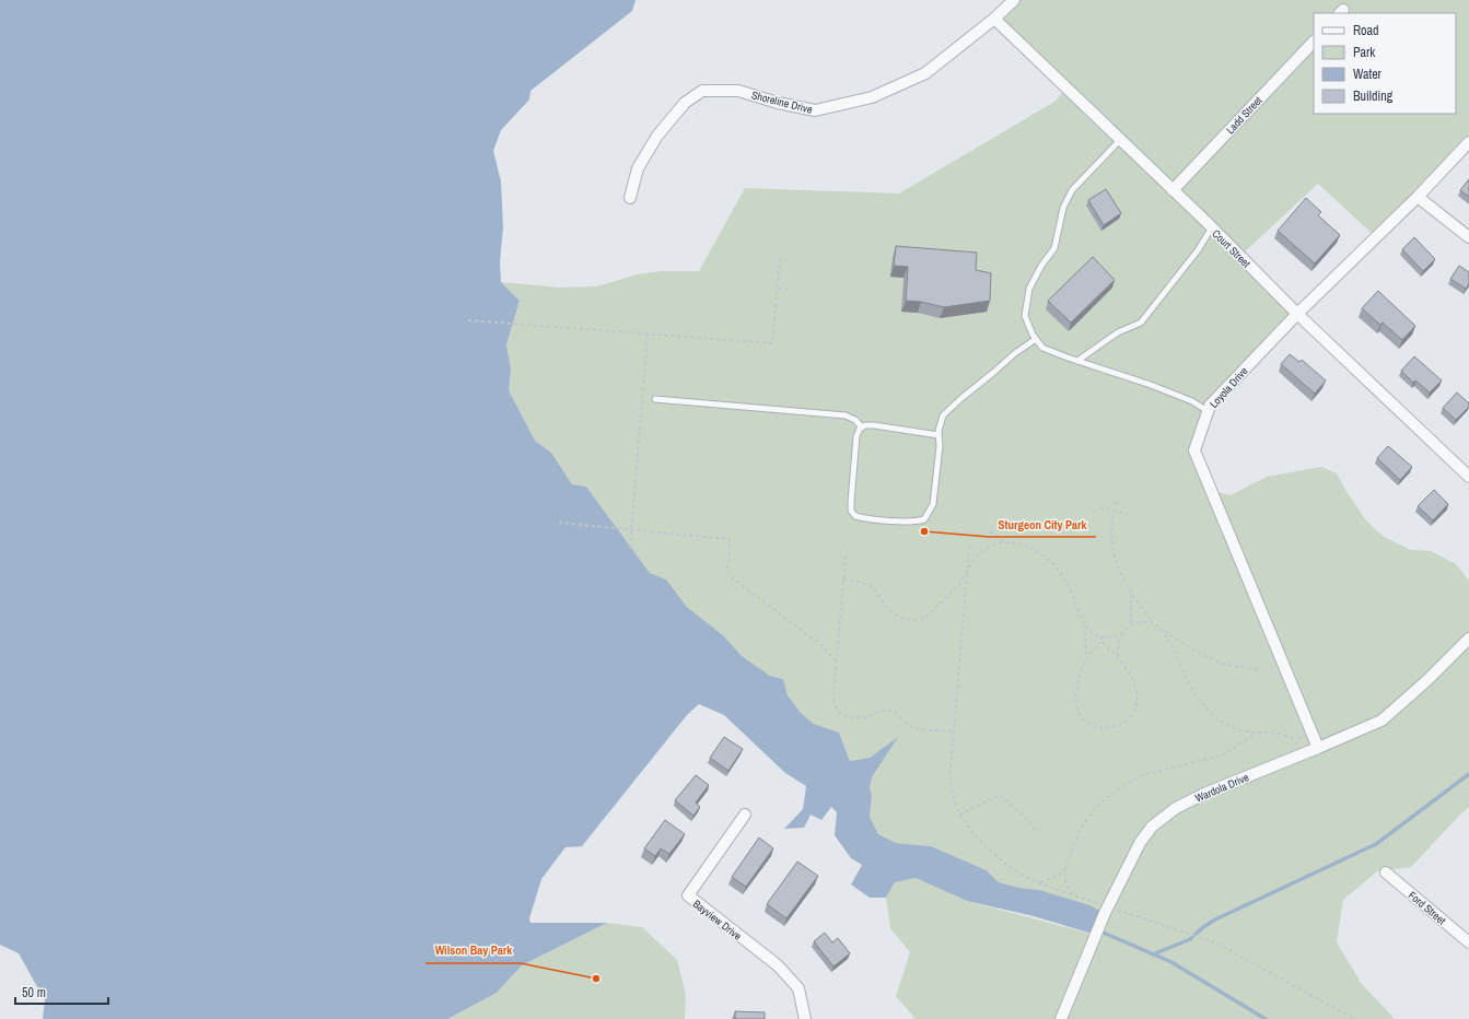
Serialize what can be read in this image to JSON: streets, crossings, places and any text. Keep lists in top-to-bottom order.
{
  "streets": {
    "street": [
      "Shoreline Drive",
      "Ladd Street",
      "Court Street",
      "Loyola Drive",
      "Wardola Drive",
      "Ford Street",
      "Bayview Drive"
    ]
  },
  "crossings": [
    ["Shoreline Drive", "Court Street"],
    ["Ladd Street", "Court Street"],
    ["Court Street", "Loyola Drive"],
    ["Loyola Drive", "Wardola Drive"]
  ],
  "places": ["Sturgeon City Park", "Wilson Bay Park"],
  "legend": [
    "Road",
    "Park",
    "Water",
    "Building"
  ],
  "scale_bar": "50 m"
}
